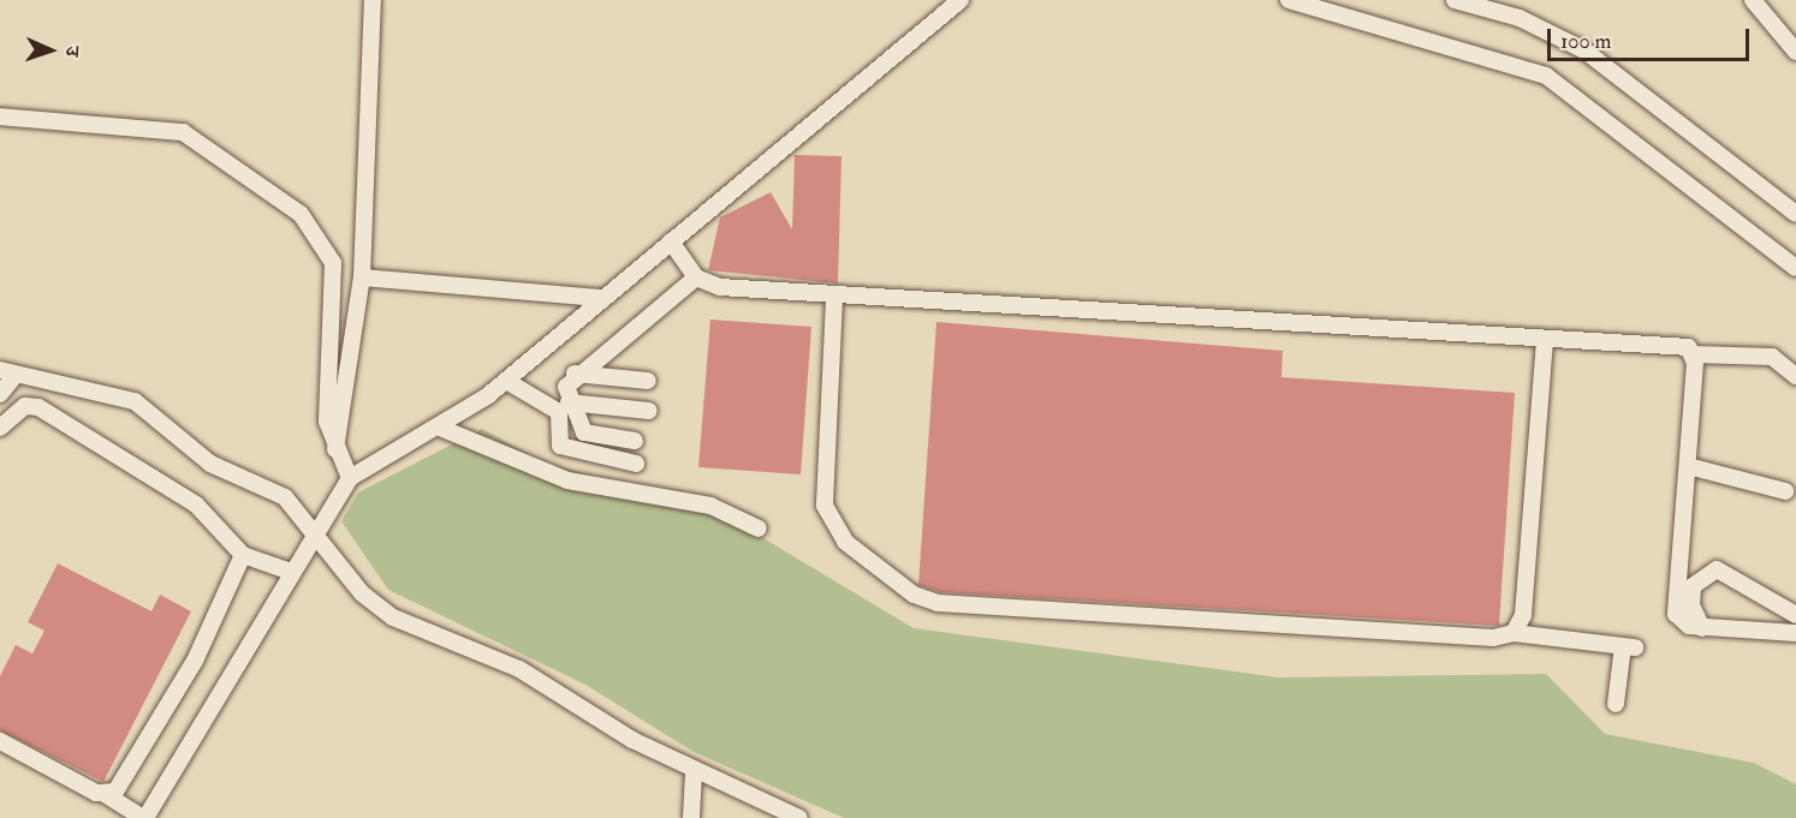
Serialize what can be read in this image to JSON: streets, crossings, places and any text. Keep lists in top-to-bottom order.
{
  "scale_bar": "100 m",
  "north": "right"
}
